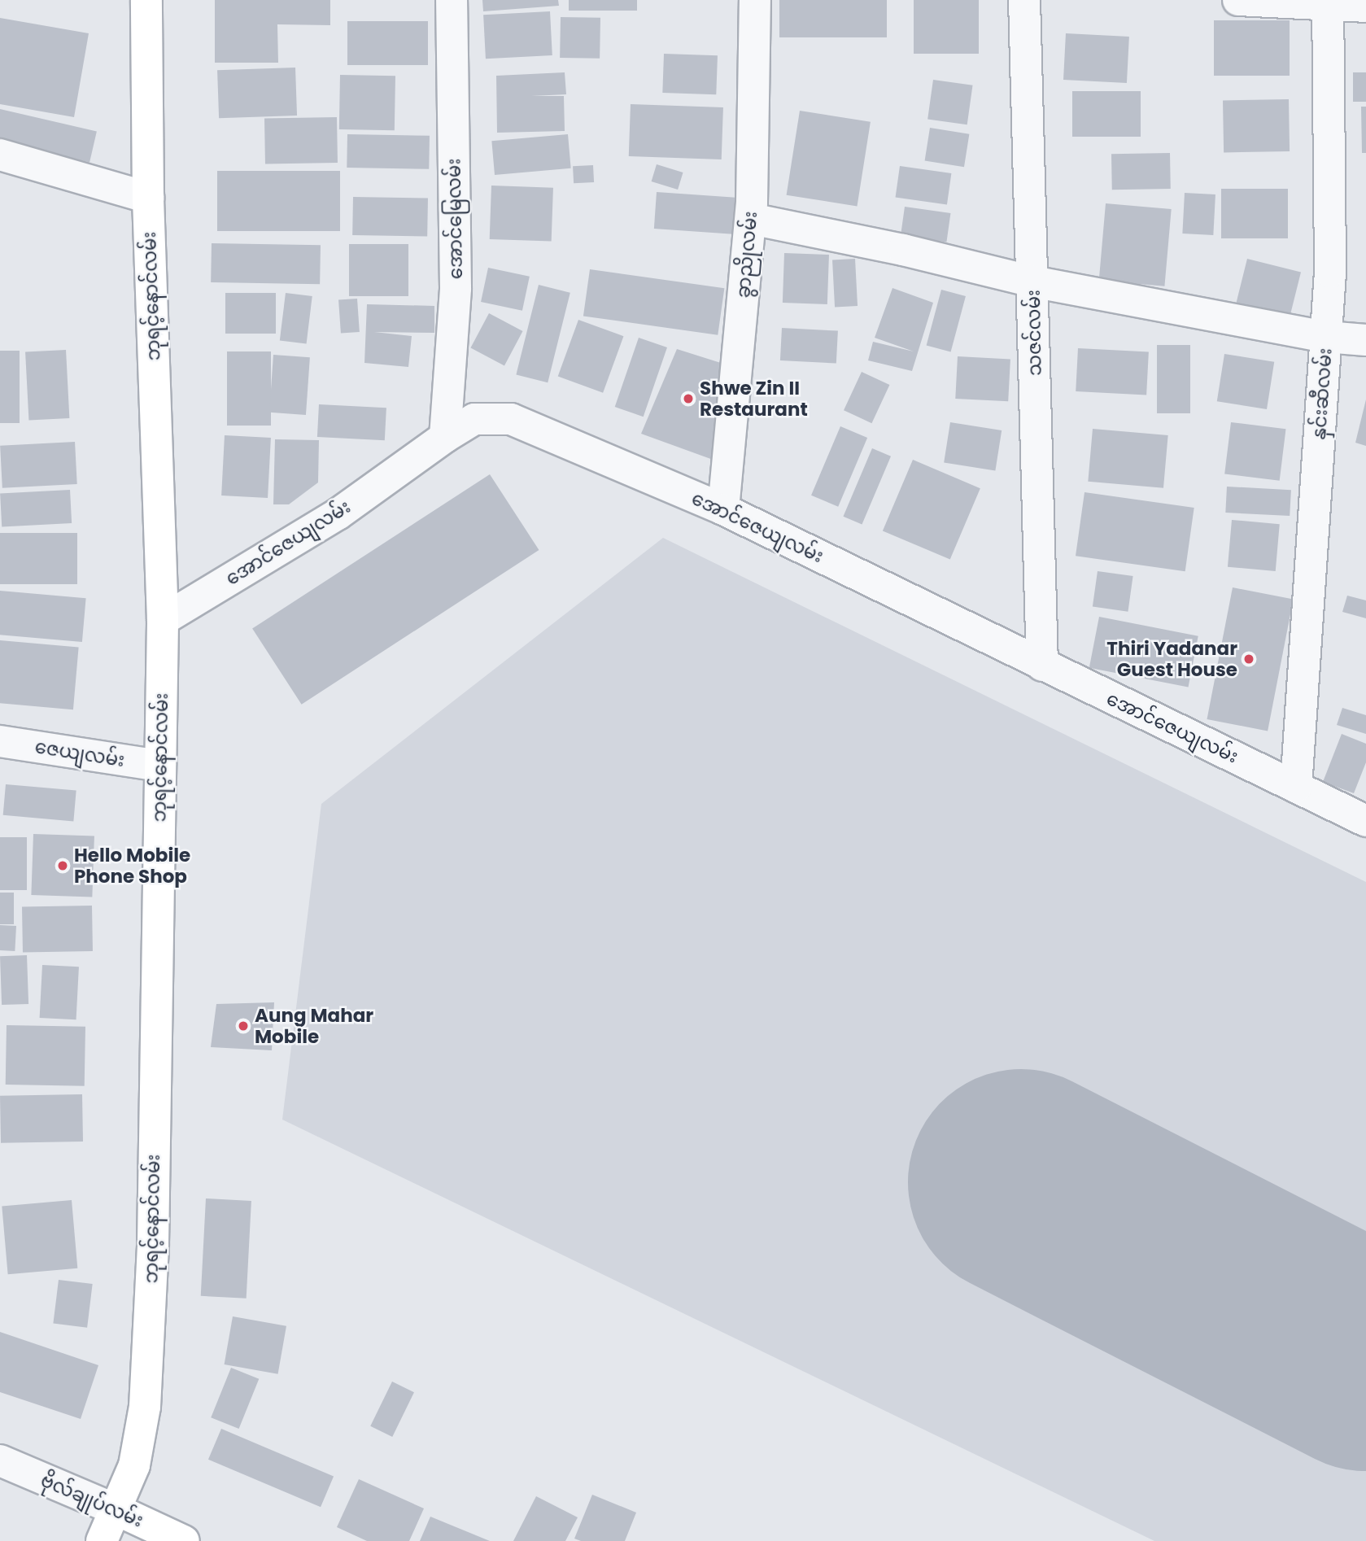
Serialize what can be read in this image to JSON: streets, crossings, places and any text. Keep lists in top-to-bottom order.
{
  "streets": {
    "highway": ["ဘုရင့်နောင်လမ်း", "ဗိုလ်ချုပ်လမ်း"],
    "street": [
      "အောင်မြေလမ်း",
      "ခွာညိုလမ်း",
      "သဇင်လမ်း",
      "နှင်းဆီလမ်း",
      "အောင်ဇေယျလမ်း",
      "ဇေယျလမ်း"
    ]
  },
  "crossings": [
    ["အောင်မြေလမ်း", "အောင်ဇေယျလမ်း"],
    ["ခွာညိုလမ်း", "အောင်ဇေယျလမ်း"],
    ["ဘုရင့်နောင်လမ်း", "အောင်ဇေယျလမ်း"],
    ["ဘုရင့်နောင်လမ်း", "ဇေယျလမ်း"],
    ["ဘုရင့်နောင်လမ်း", "ဗိုလ်ချုပ်လမ်း"],
    ["သဇင်လမ်း", "အောင်ဇေယျလမ်း"],
    ["နှင်းဆီလမ်း", "အောင်ဇေယျလမ်း"]
  ],
  "places": [
    "Shwe Zin II Restaurant",
    "Thiri Yadanar Guest House",
    "Hello Mobile Phone Shop",
    "Aung Mahar Mobile"
  ]
}
